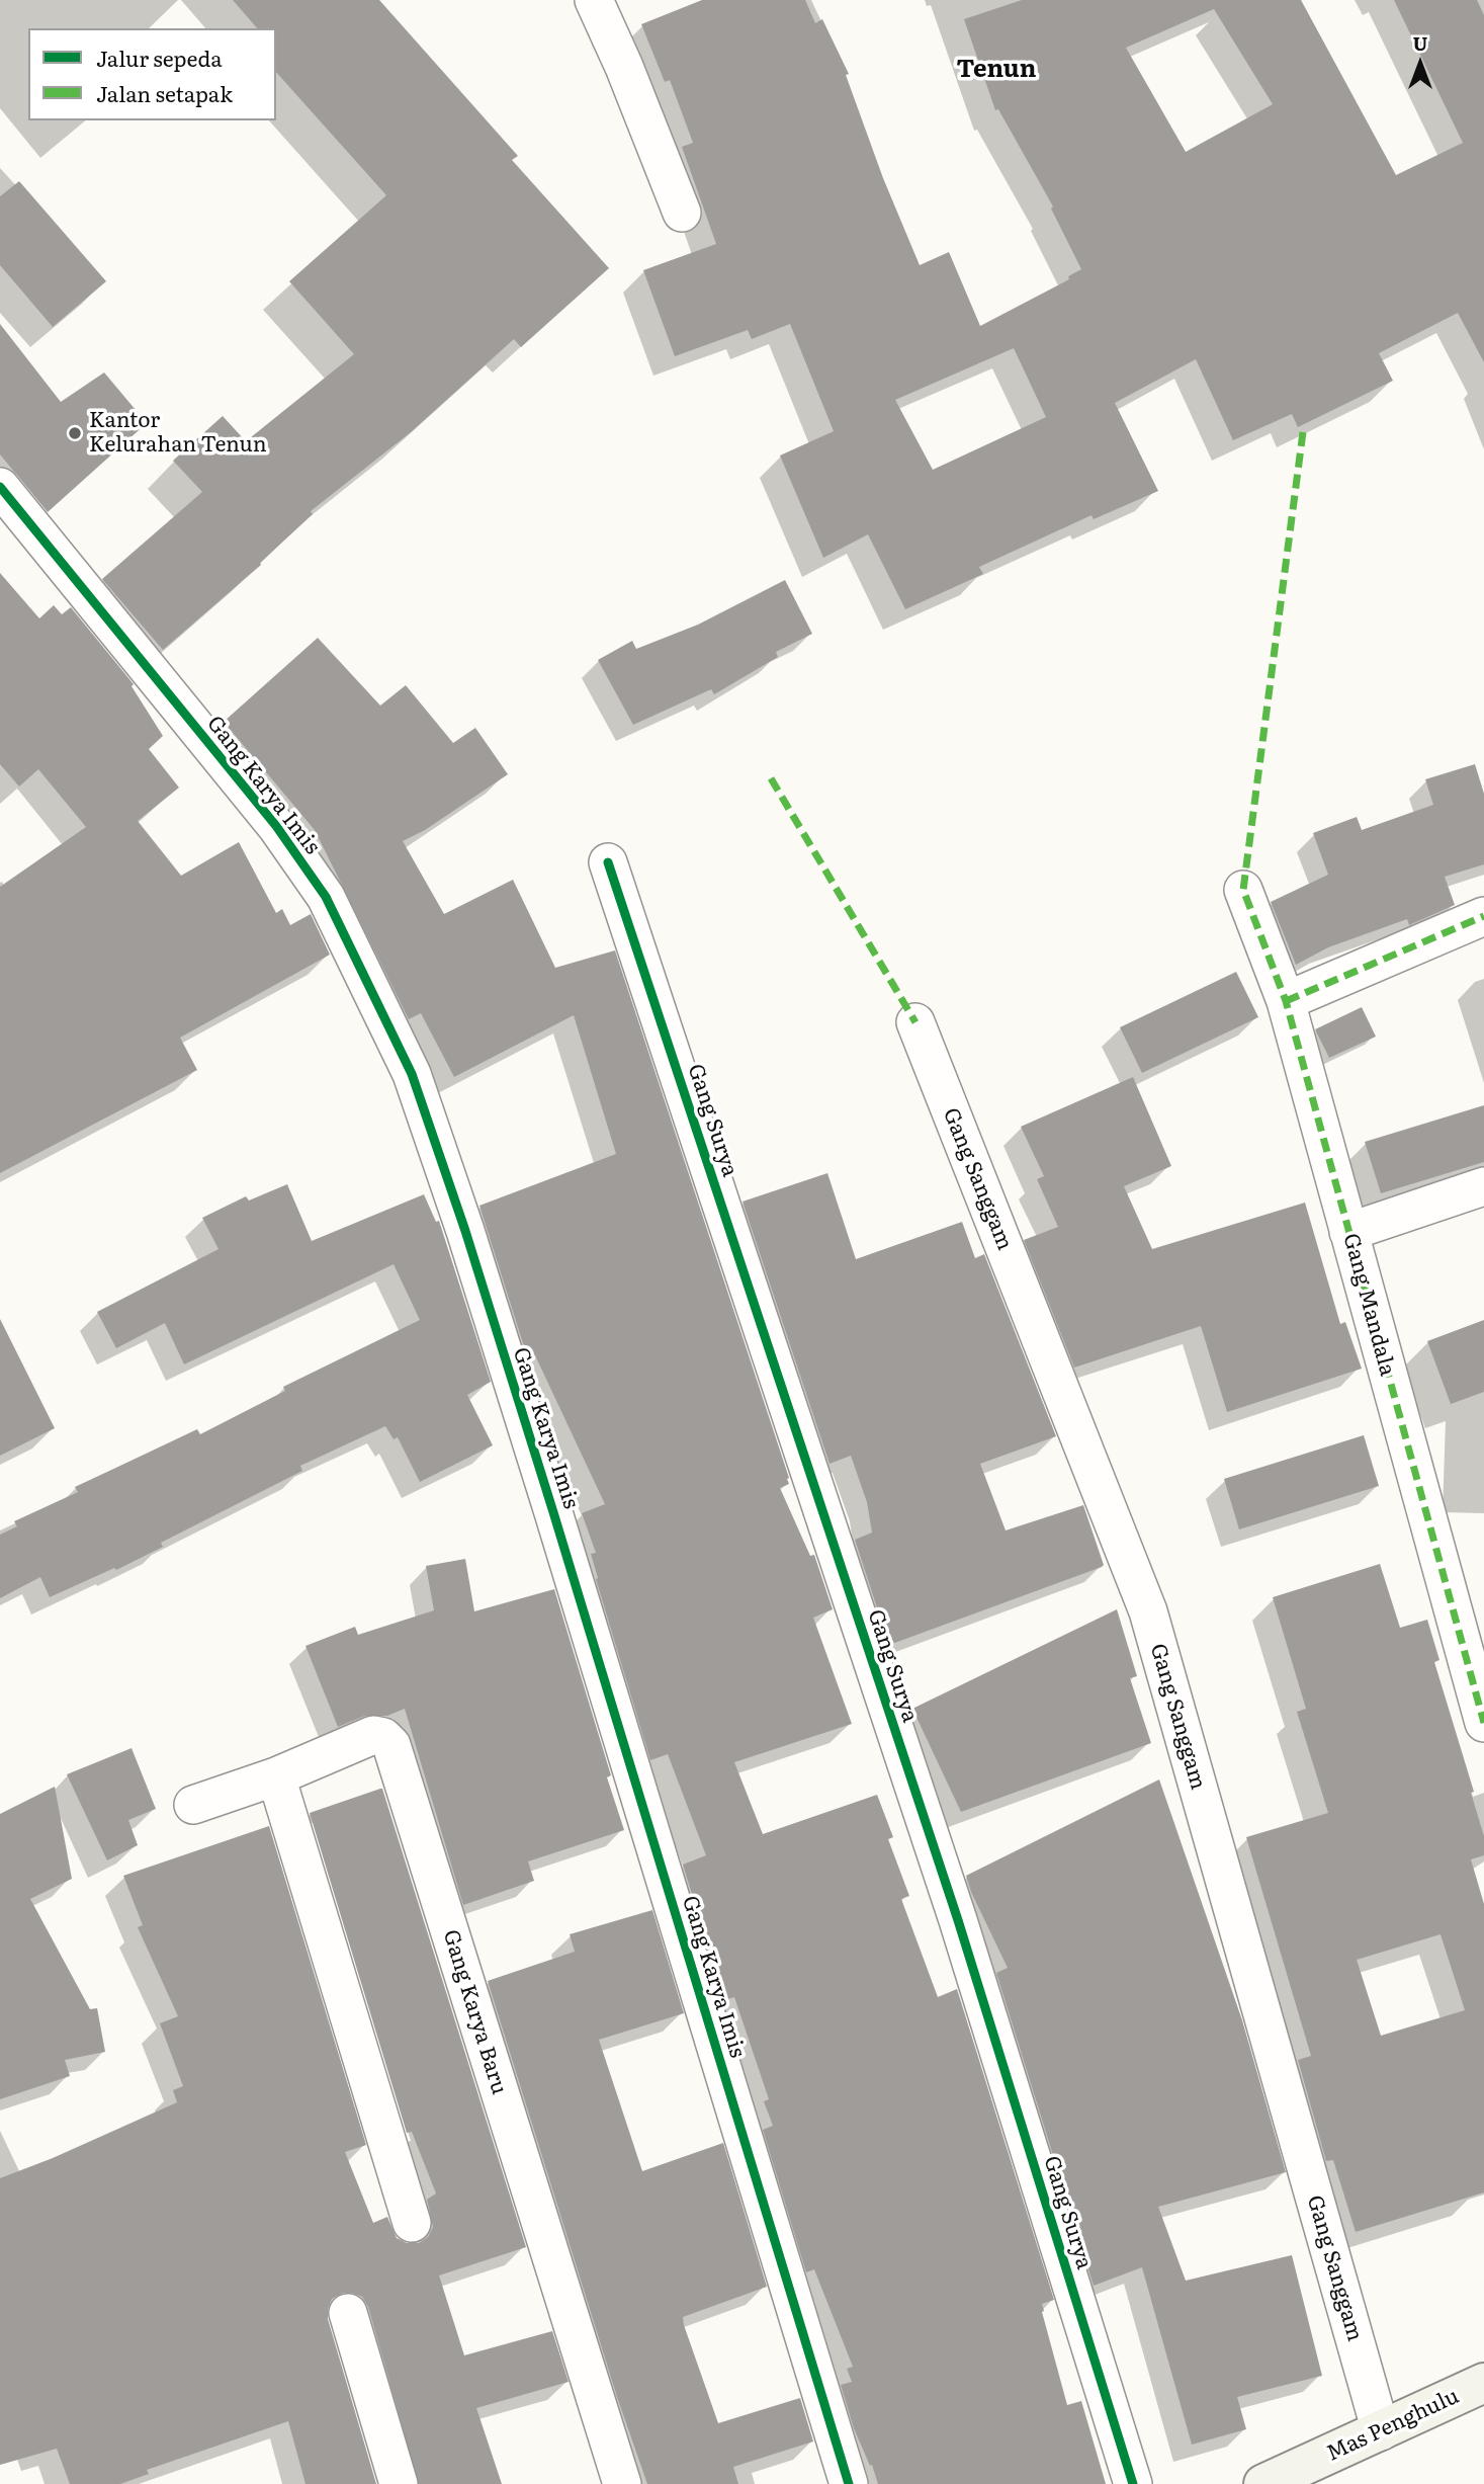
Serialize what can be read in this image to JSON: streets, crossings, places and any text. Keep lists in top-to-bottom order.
{
  "streets": {
    "street": [
      "Gang Karya Imis",
      "Gang Surya",
      "Gang Sanggam",
      "Gang Mandala",
      "Gang Karya Baru",
      "Mas Penghulu"
    ]
  },
  "crossings": [
    ["Gang Sanggam", "Mas Penghulu"]
  ],
  "districts": ["Tenun"],
  "places": ["Kantor Kelurahan Tenun"],
  "legend": ["Jalur sepeda", "Jalan setapak"],
  "north": "top"
}
